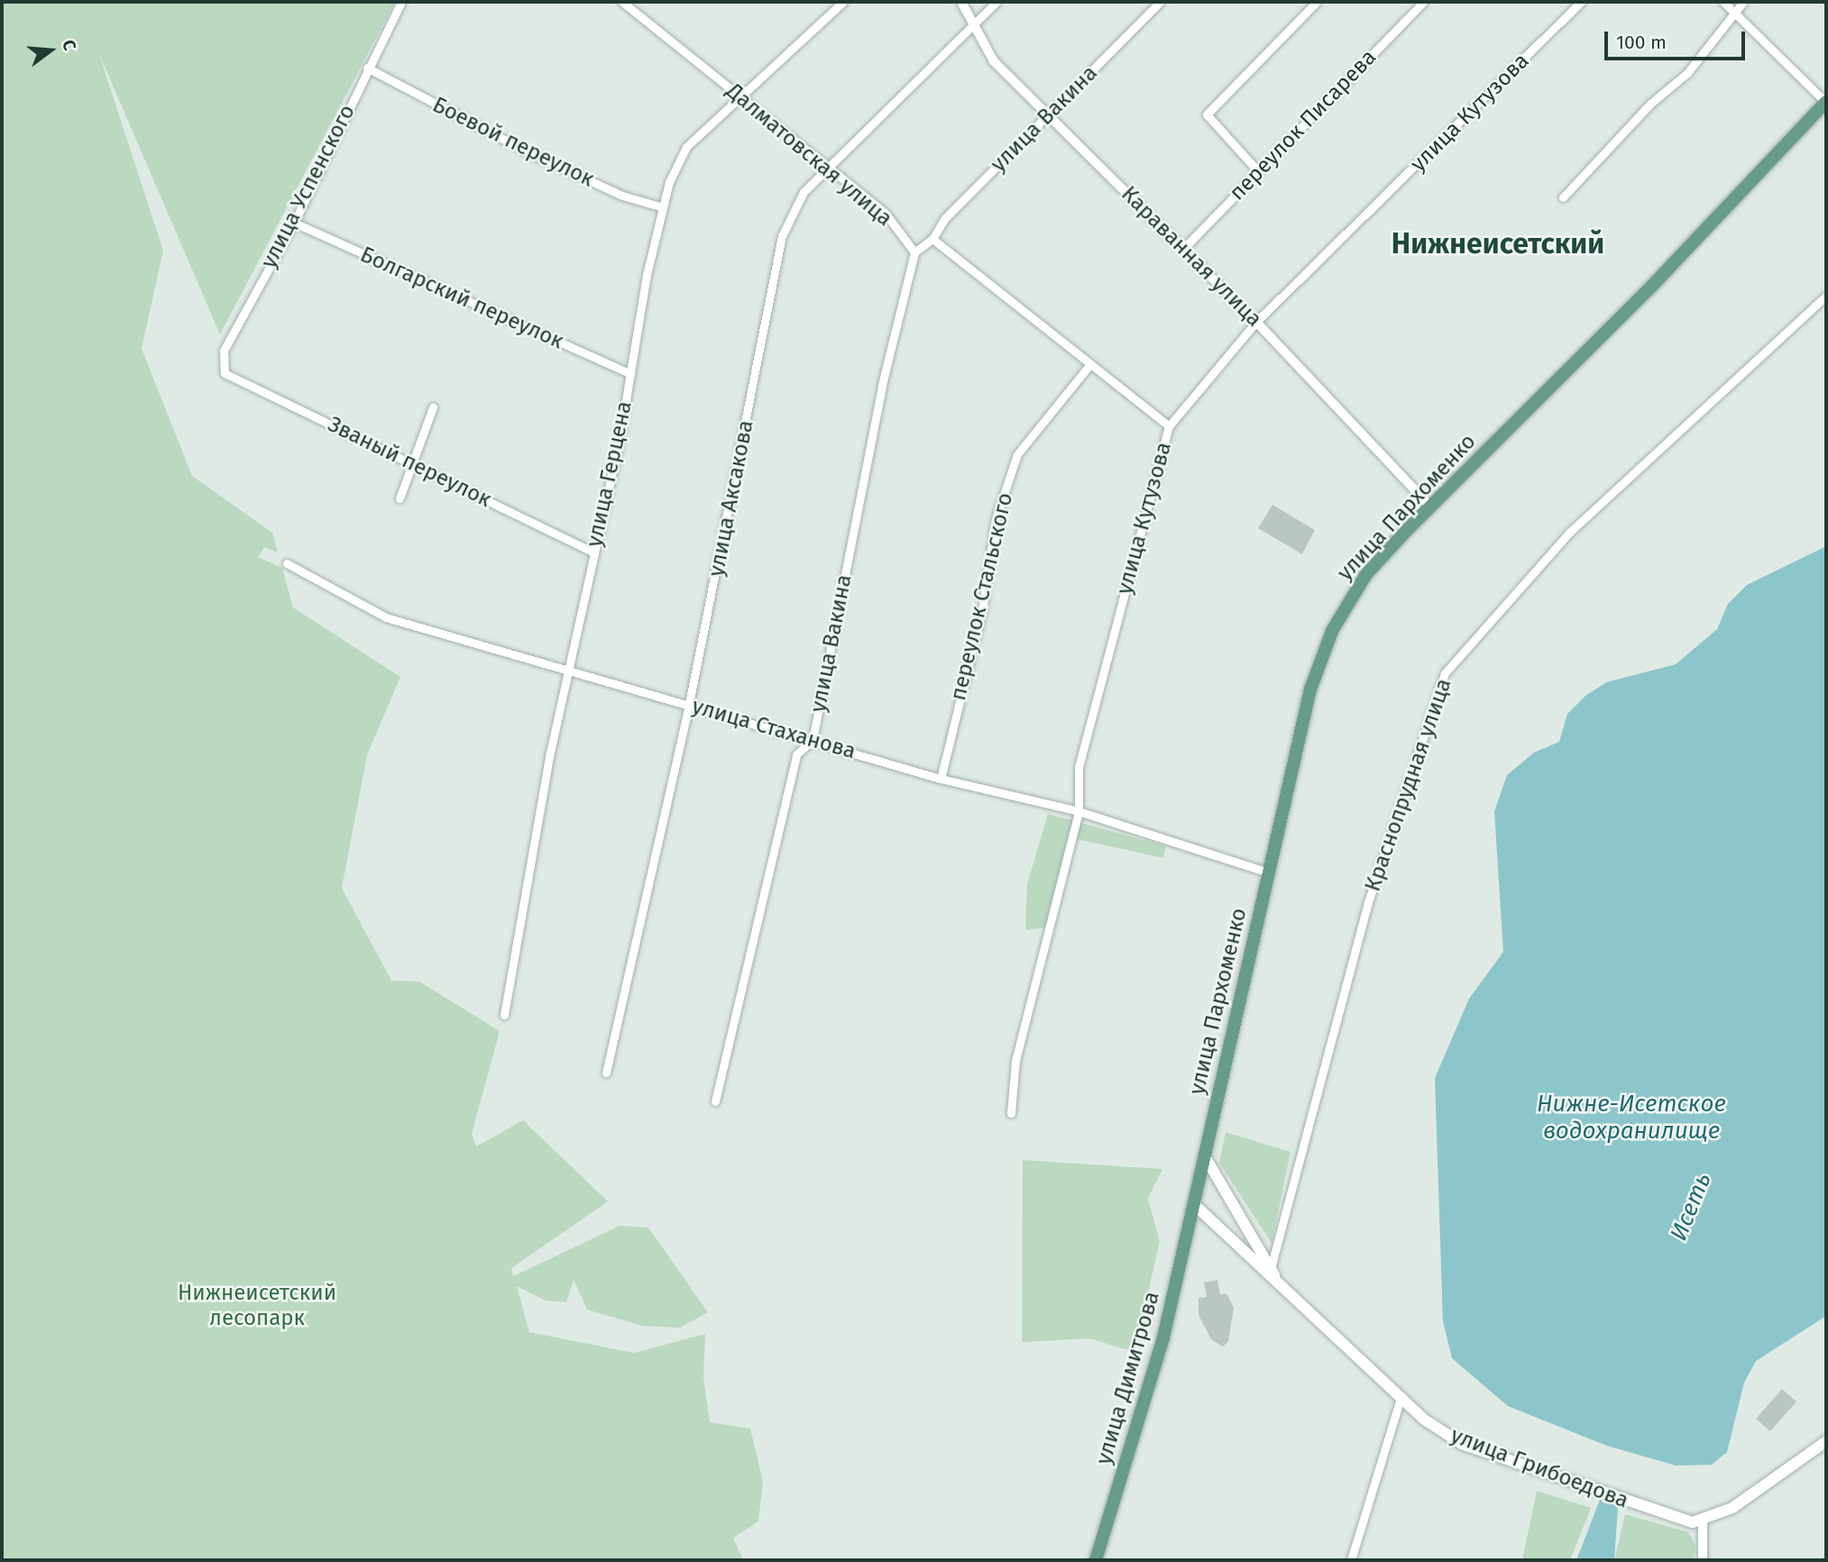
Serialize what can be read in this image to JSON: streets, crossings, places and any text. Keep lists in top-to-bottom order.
{
  "streets": {
    "main road": ["улица Пархоменко", "улица Димитрова", "улица Грибоедова"],
    "street": [
      "улица Кутузова",
      "улица Вакина",
      "переулок Писарева",
      "Боевой переулок",
      "Далматовская улица",
      "улица Успенского",
      "Караванная улица",
      "Болгарский переулок",
      "Званый переулок",
      "улица Герцена",
      "улица Аксакова",
      "переулок Стальского",
      "улица Стаханова",
      "Краснопрудная улица"
    ]
  },
  "crossings": [
    ["улица Кутузова", "Караванная улица"],
    ["улица Кутузова", "улица Стаханова"],
    ["улица Вакина", "Далматовская улица"],
    ["улица Вакина", "Караванная улица"],
    ["улица Вакина", "улица Стаханова"],
    ["переулок Писарева", "Караванная улица"],
    ["Боевой переулок", "улица Успенского"],
    ["Боевой переулок", "улица Герцена"],
    ["Далматовская улица", "улица Герцена"],
    ["Далматовская улица", "улица Аксакова"],
    ["улица Успенского", "Болгарский переулок"],
    ["улица Успенского", "Званый переулок"],
    ["Караванная улица", "улица Аксакова"],
    ["Караванная улица", "улица Пархоменко"],
    ["Болгарский переулок", "улица Герцена"],
    ["Званый переулок", "улица Герцена"],
    ["улица Герцена", "улица Стаханова"],
    ["улица Аксакова", "улица Стаханова"],
    ["улица Пархоменко", "улица Стаханова"],
    ["улица Пархоменко", "улица Димитрова"],
    ["улица Пархоменко", "улица Грибоедова"],
    ["переулок Стальского", "улица Стаханова"],
    ["Краснопрудная улица", "улица Грибоедова"],
    ["улица Димитрова", "улица Грибоедова"]
  ],
  "districts": ["Нижнеисетский"],
  "water": ["Нижне-Исетское водохранилище", "Исеть"],
  "parks": ["Нижнеисетский лесопарк"],
  "scale_bar": "100 m",
  "north": "right"
}
